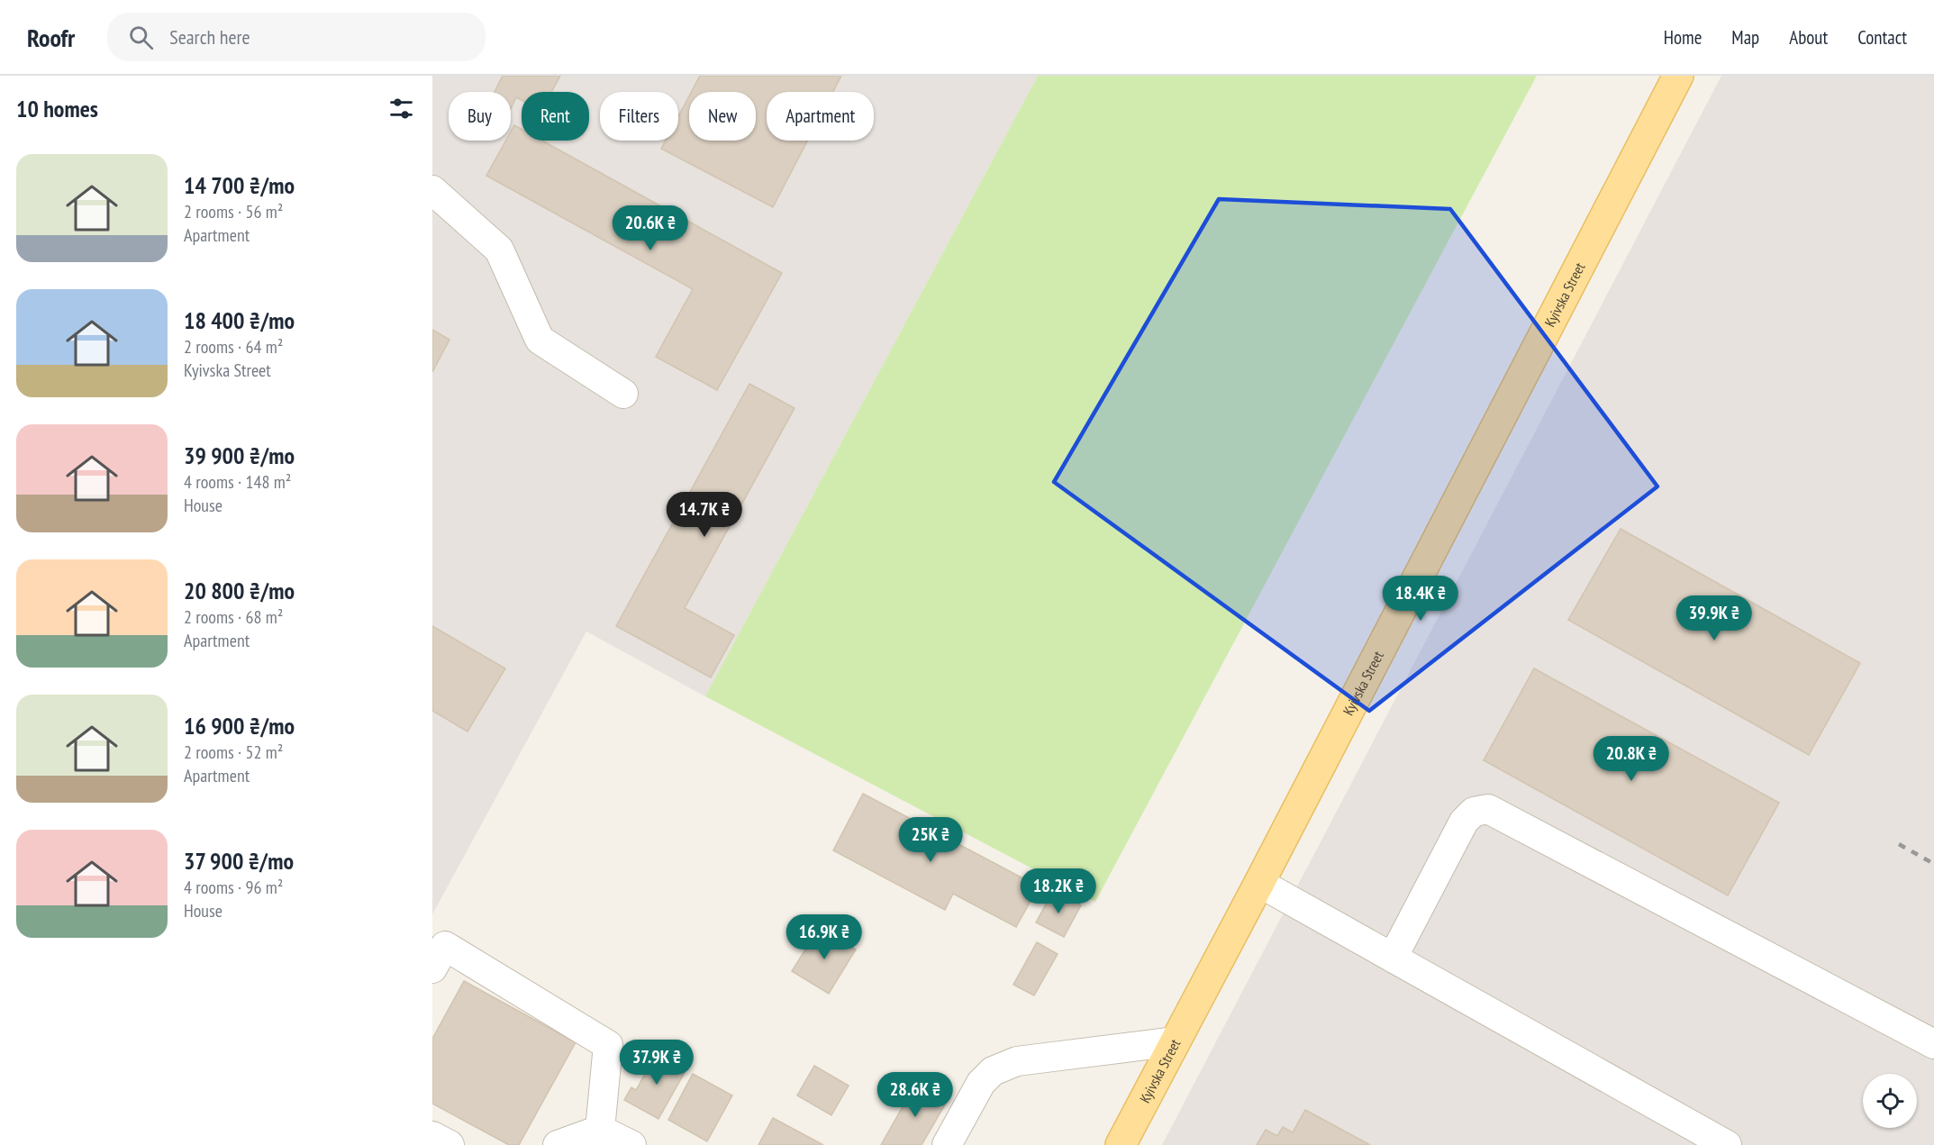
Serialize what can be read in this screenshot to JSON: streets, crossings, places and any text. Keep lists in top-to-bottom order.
{
  "streets": {
    "main road": ["Kyivska Street"]
  },
  "page": {
    "header": "Roofr",
    "search": "Search here",
    "nav": [
      "Home",
      "Map",
      "About",
      "Contact"
    ],
    "heading": "10 homes",
    "chip": [
      "Buy",
      "Rent",
      "Filters",
      "New",
      "Apartment"
    ],
    "list": [
      {
        "name": "14 700 ₴/mo",
        "note": "2 rooms · 56 m² · Apartment"
      },
      {
        "name": "18 400 ₴/mo",
        "note": "2 rooms · 64 m² · Kyivska Street"
      },
      {
        "name": "39 900 ₴/mo",
        "note": "4 rooms · 148 m² · House"
      },
      {
        "name": "20 800 ₴/mo",
        "note": "2 rooms · 68 m² · Apartment"
      },
      {
        "name": "16 900 ₴/mo",
        "note": "2 rooms · 52 m² · Apartment"
      },
      {
        "name": "37 900 ₴/mo",
        "note": "4 rooms · 96 m² · House"
      }
    ],
    "price": [
      "20.6K ₴",
      "14.7K ₴",
      "18.4K ₴",
      "39.9K ₴",
      "20.8K ₴",
      "25K ₴",
      "18.2K ₴",
      "16.9K ₴",
      "37.9K ₴",
      "28.6K ₴"
    ]
  }
}
